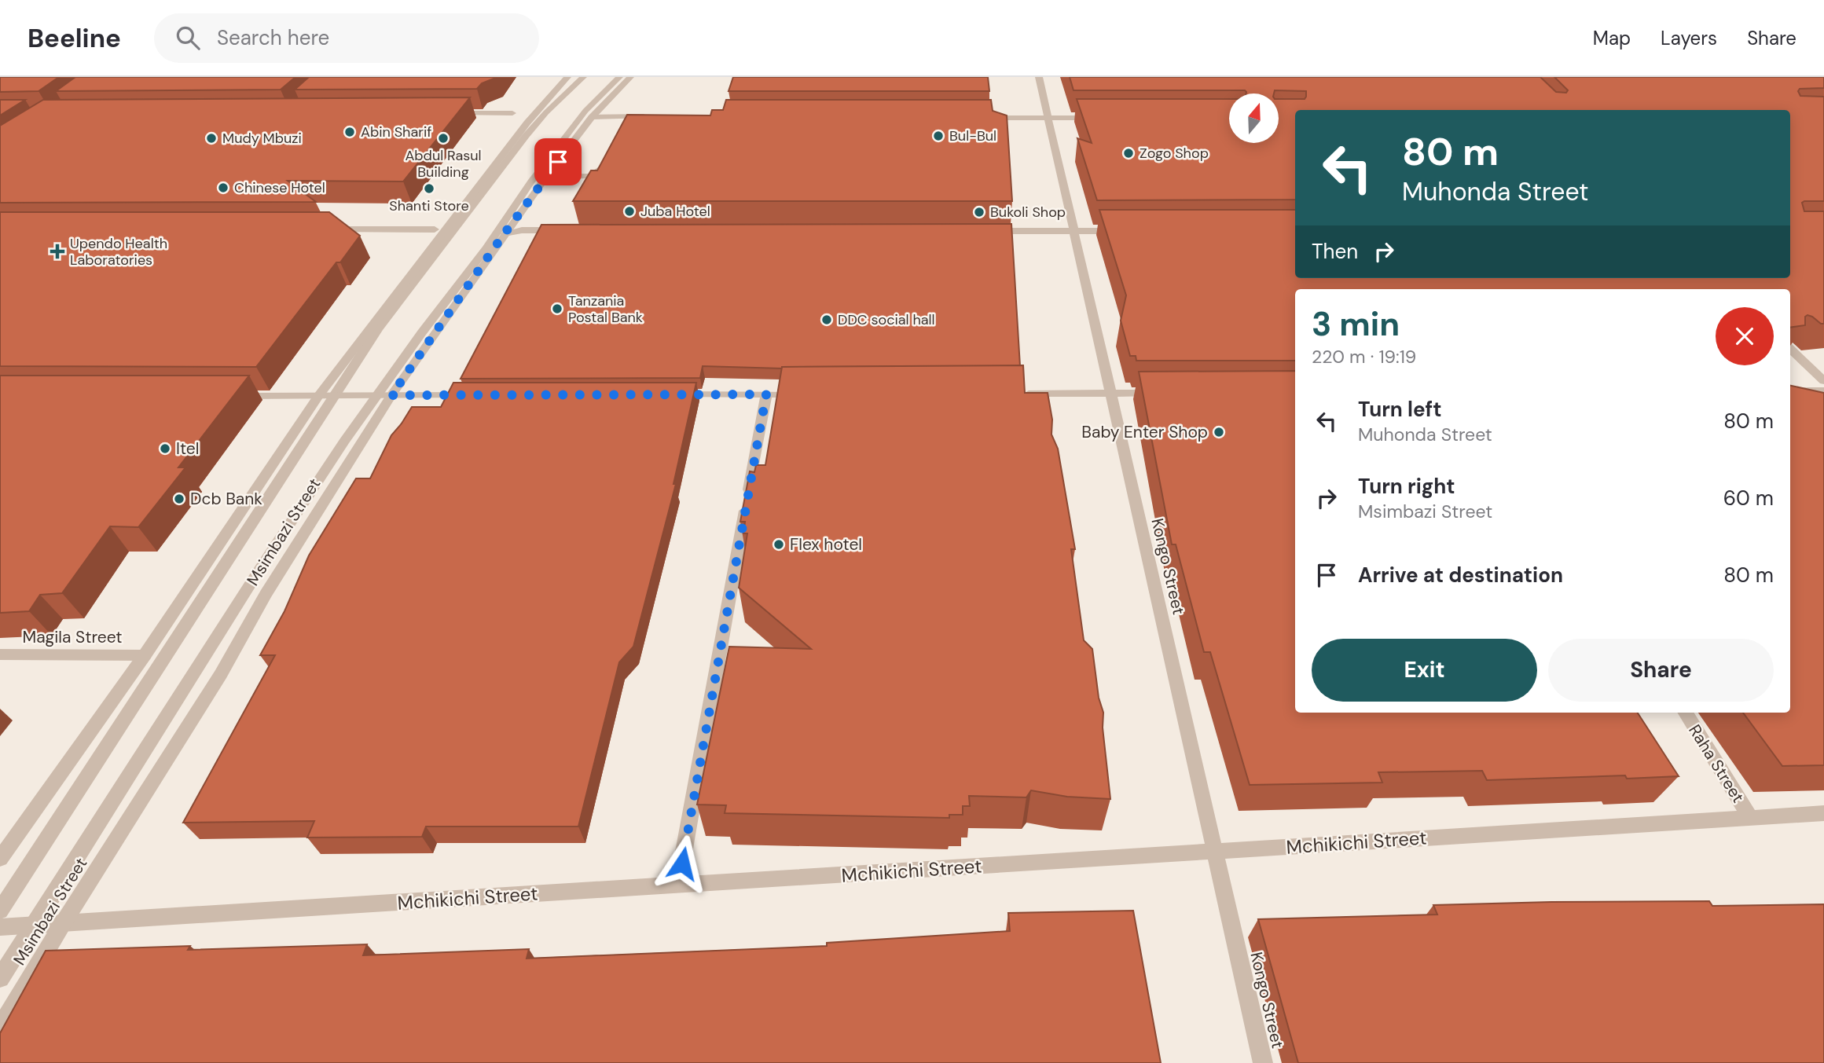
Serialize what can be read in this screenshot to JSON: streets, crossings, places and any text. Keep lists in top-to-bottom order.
{
  "streets": {
    "street": [
      "Msimbazi Street",
      "Kongo Street",
      "Magila Street",
      "Raha Street",
      "Mchikichi Street"
    ]
  },
  "crossings": [
    ["Msimbazi Street", "Mchikichi Street"],
    ["Kongo Street", "Mchikichi Street"],
    ["Raha Street", "Mchikichi Street"]
  ],
  "places": {
    "other": [
      "Abin Sharif",
      "Bul-Bul",
      "Mudy Mbuzi",
      "Abdul Rasul Building",
      "Zogo Shop",
      "Chinese Hotel",
      "Shanti Store",
      "Juba Hotel",
      "Bukoli Shop",
      "Tanzania Postal Bank",
      "DDC social hall",
      "Baby Enter Shop",
      "Itel",
      "Dcb Bank",
      "Flex hotel"
    ],
    "health": ["Upendo Health Laboratories"]
  },
  "north": "top",
  "page": {
    "header": "Beeline",
    "search": "Search here",
    "nav": ["Map", "Layers", "Share"],
    "turn": ["80 m", "Muhonda Street"],
    "then": "Then",
    "heading": ["3 min", "220 m · 19:19"],
    "list": [
      {
        "name": "Turn left",
        "note": "Muhonda Street",
        "value": "80 m"
      },
      {
        "name": "Turn right",
        "note": "Msimbazi Street",
        "value": "60 m"
      },
      {
        "name": "Arrive at destination",
        "value": "80 m"
      }
    ],
    "buttons": ["Exit", "Share"]
  }
}
